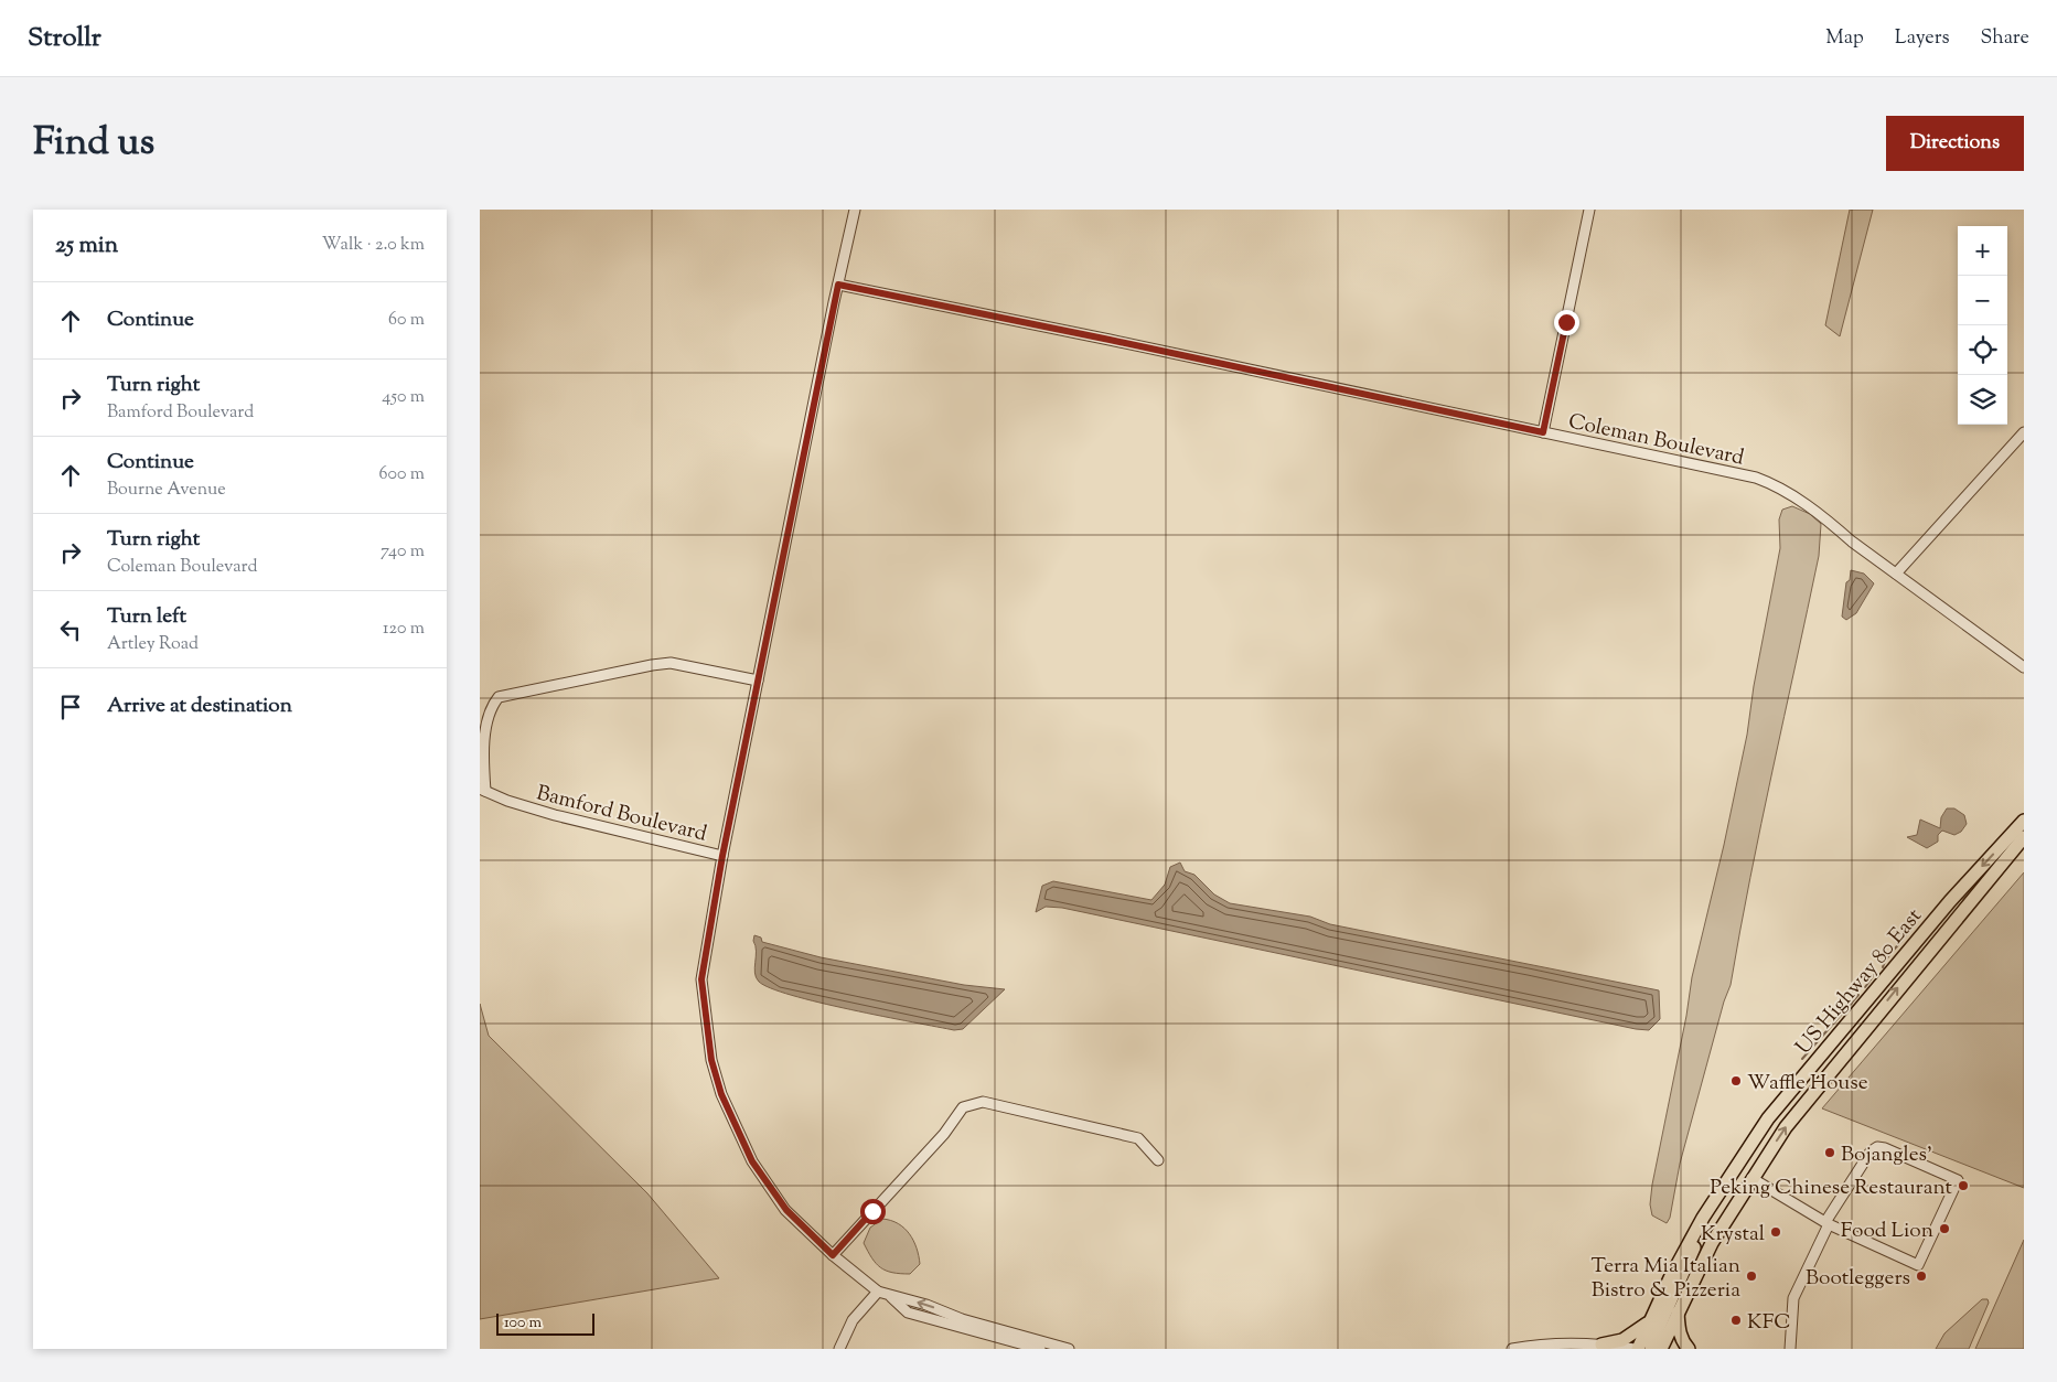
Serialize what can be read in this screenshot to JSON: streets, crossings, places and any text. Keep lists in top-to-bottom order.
{
  "streets": {
    "main road": ["US Highway 80 East"],
    "street": ["Coleman Boulevard", "Bamford Boulevard"]
  },
  "places": [
    "Waffle House",
    "Bojangles'",
    "Peking Chinese Restaurant",
    "Food Lion",
    "Krystal",
    "Terra Mia Italian Bistro & Pizzeria",
    "Bootleggers",
    "KFC"
  ],
  "scale_bar": "100 m",
  "page": {
    "header": "Strollr",
    "nav": ["Map", "Layers", "Share"],
    "title": "Find us",
    "buttons": "Directions",
    "heading": ["25 min", "Walk · 2.0 km"],
    "map_buttons": ["+", "−"],
    "list": [
      ["Continue", "60 m"],
      ["Turn right", "Bamford Boulevard", "450 m"],
      ["Continue", "Bourne Avenue", "600 m"],
      ["Turn right", "Coleman Boulevard", "740 m"],
      ["Turn left", "Artley Road", "120 m"],
      "Arrive at destination"
    ],
    "scale": "100 m"
  }
}
